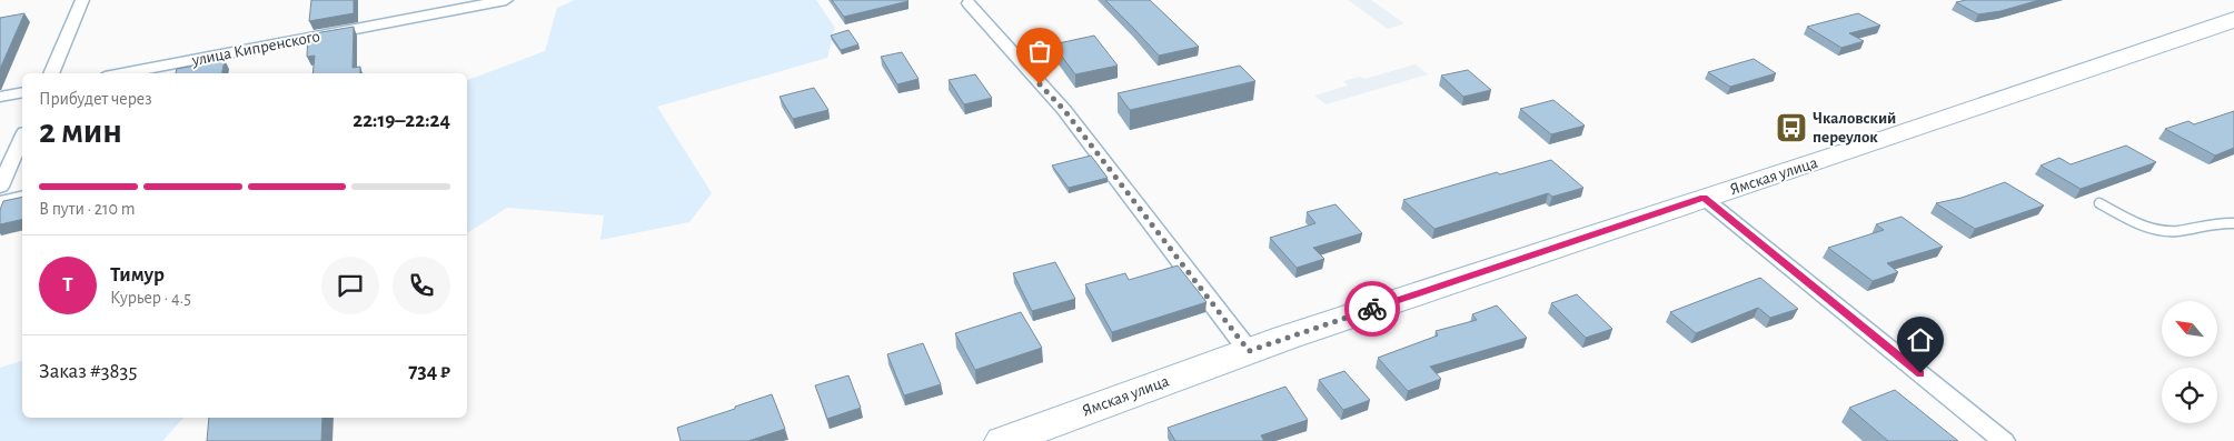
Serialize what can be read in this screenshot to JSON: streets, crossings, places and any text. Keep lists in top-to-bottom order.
{
  "streets": {
    "highway": ["Ямская улица"],
    "street": ["улица Кипренского"]
  },
  "places": {
    "bus stop": ["Чкаловский переулок"]
  },
  "north": "top left",
  "page": {
    "heading": ["2 мин", "Прибудет через", "22:19–22:24"],
    "panel": [
      "Тимур",
      "Курьер · 4.5",
      "Заказ #3835",
      "734 ₽"
    ],
    "bar": "В пути · 210 m",
    "round": "Т"
  }
}
